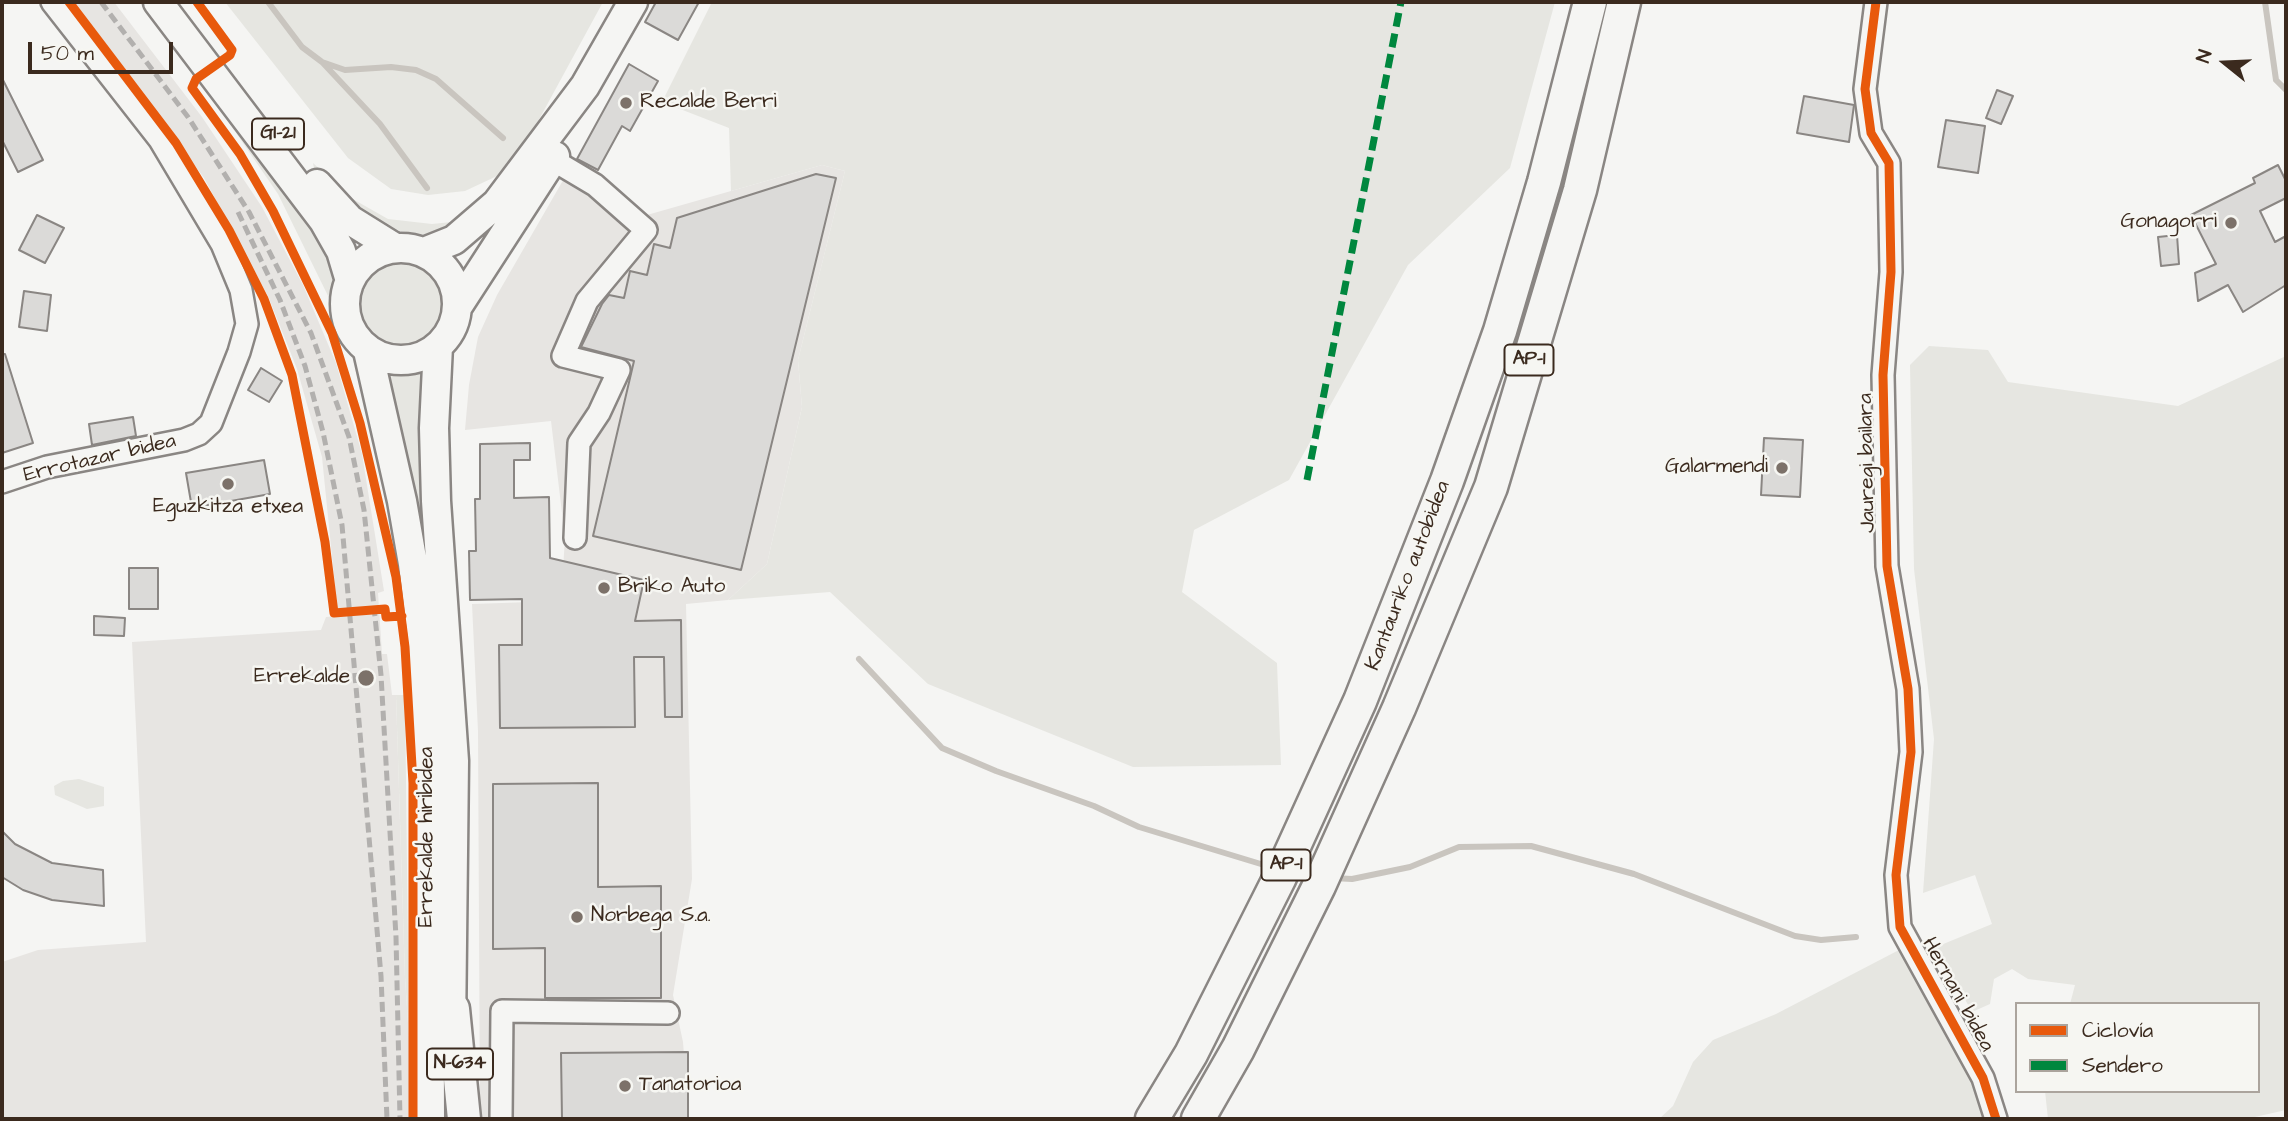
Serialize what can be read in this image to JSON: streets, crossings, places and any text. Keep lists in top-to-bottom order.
{
  "streets": {
    "highway": ["AP-1", "Kantauriko autobidea", "N-634"],
    "main road": ["GI-21", "Errekalde hiribidea"],
    "street": ["Errotazar bidea", "Jauregi bailara", "Hernani bidea"]
  },
  "crossings": [
    ["GI-21", "Errekalde hiribidea"],
    ["Jauregi bailara", "Hernani bidea"],
    ["Errekalde hiribidea", "N-634"]
  ],
  "places": [
    "Recalde Berri",
    "Gonagorri",
    "Galarmendi",
    "Eguzkitza etxea",
    "Briko Auto",
    "Errekalde",
    "Norbega S.a.",
    "Tanatorioa"
  ],
  "legend": ["Ciclovía", "Sendero"],
  "scale_bar": "50 m",
  "north": "left"
}
